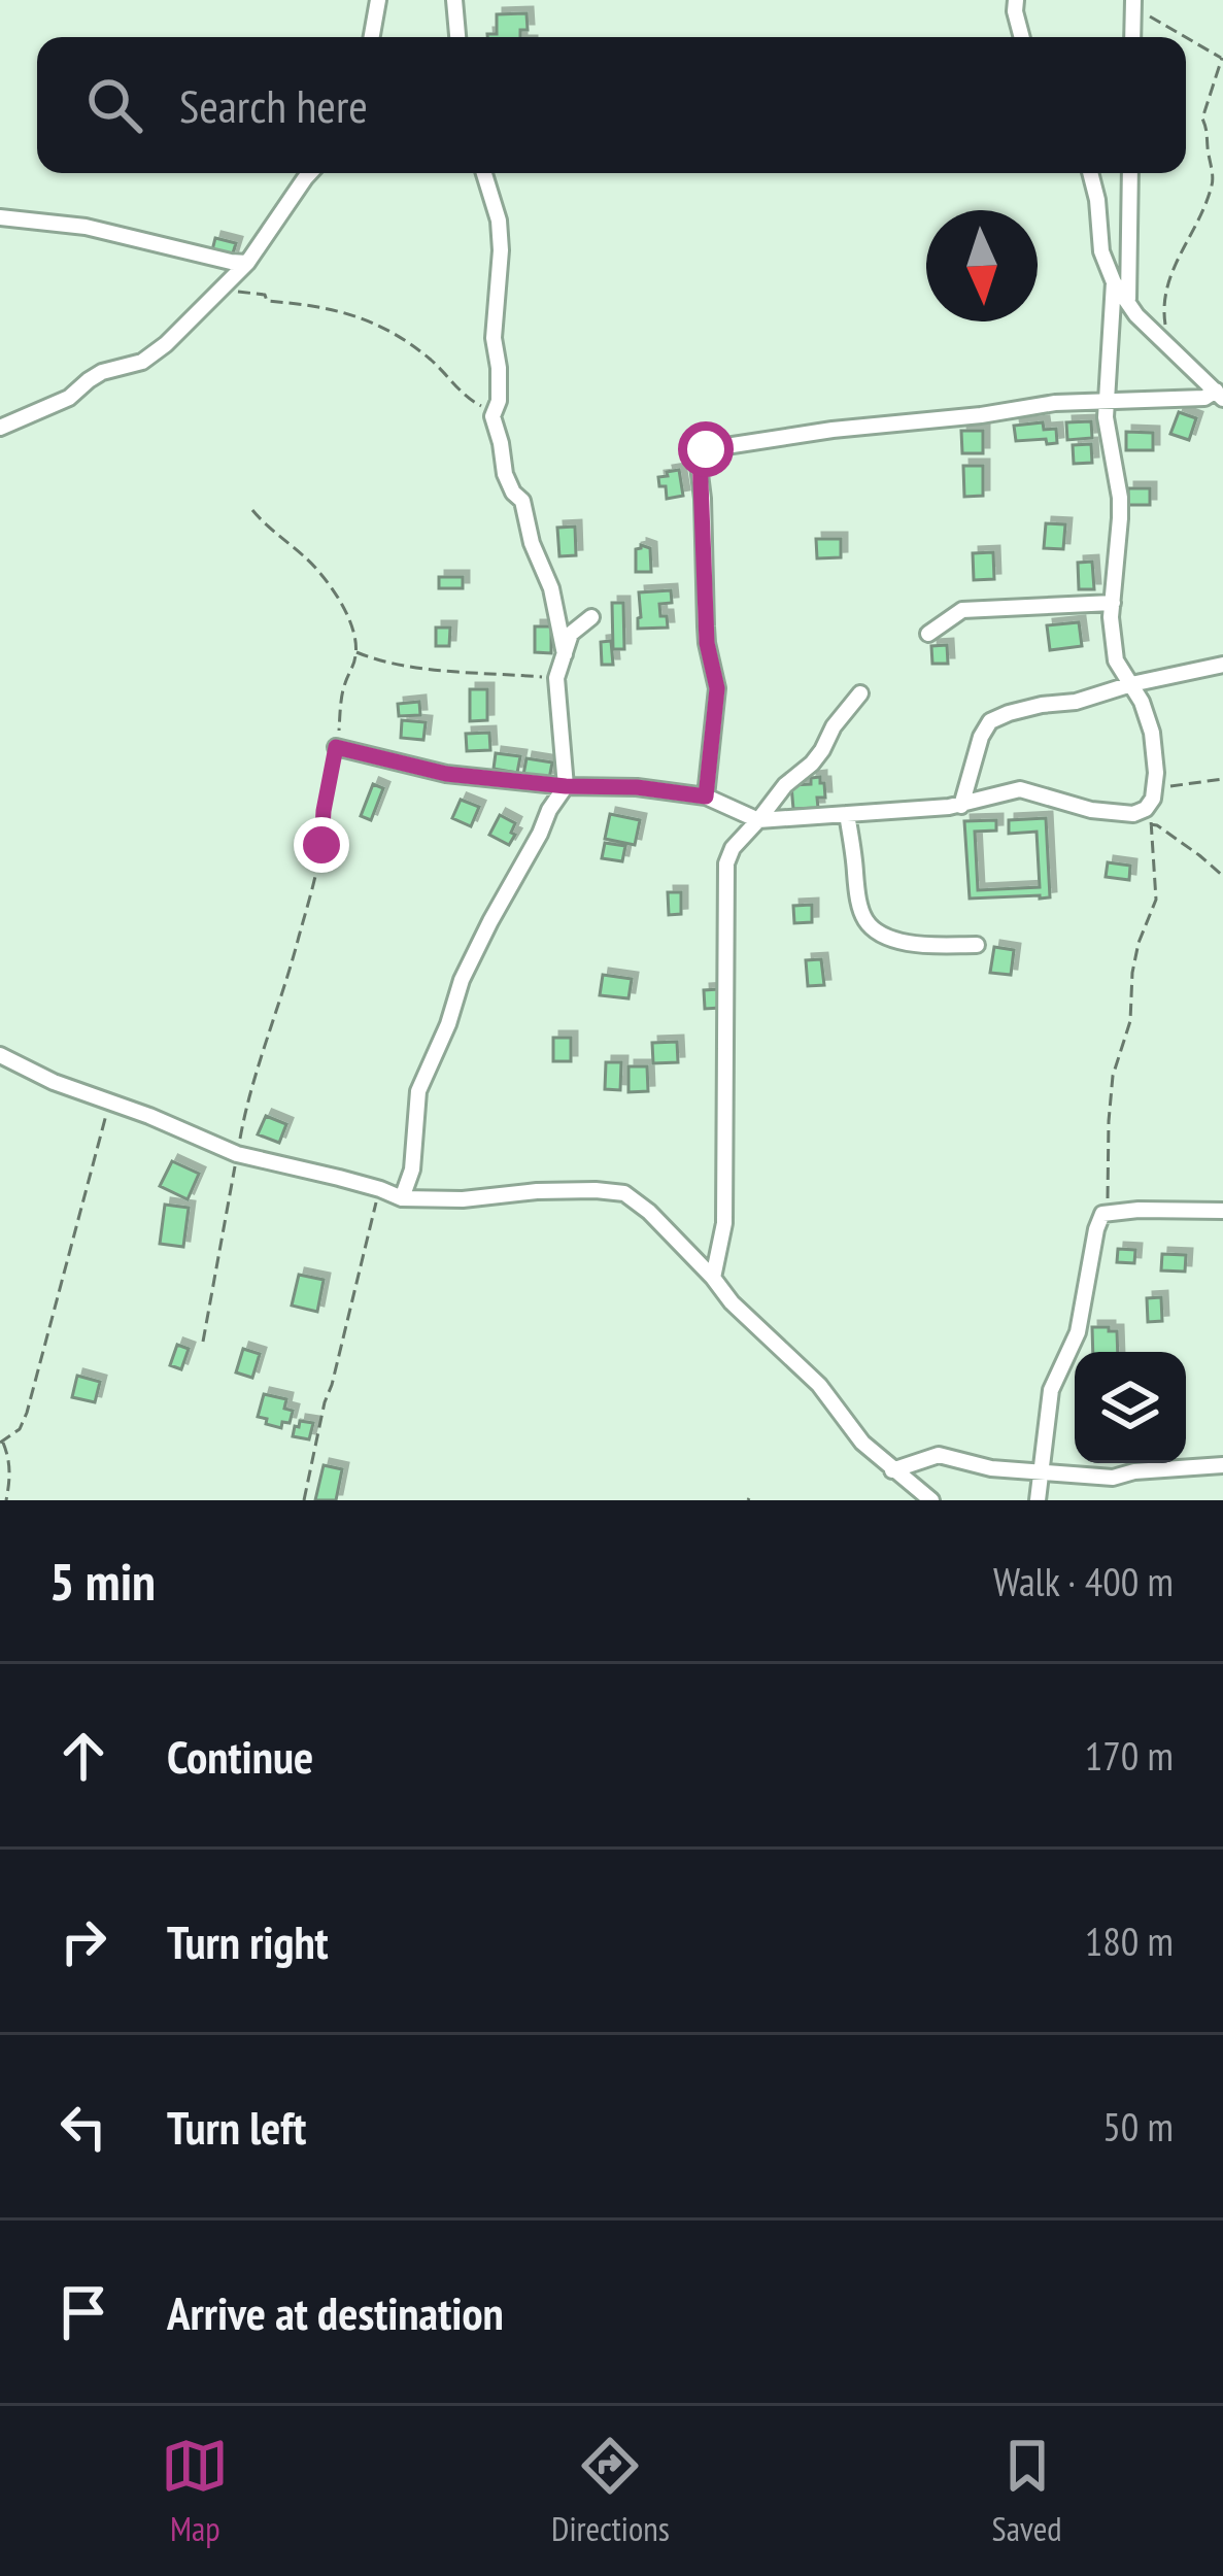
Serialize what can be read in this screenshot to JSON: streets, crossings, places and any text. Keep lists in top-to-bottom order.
{
  "north": "bottom",
  "page": {
    "search": "Search here",
    "heading": ["5 min", "Walk · 400 m"],
    "list": [
      ["Continue", "170 m"],
      ["Turn right", "180 m"],
      ["Turn left", "50 m"],
      "Arrive at destination"
    ],
    "nav": ["Map", "Directions", "Saved"]
  }
}
